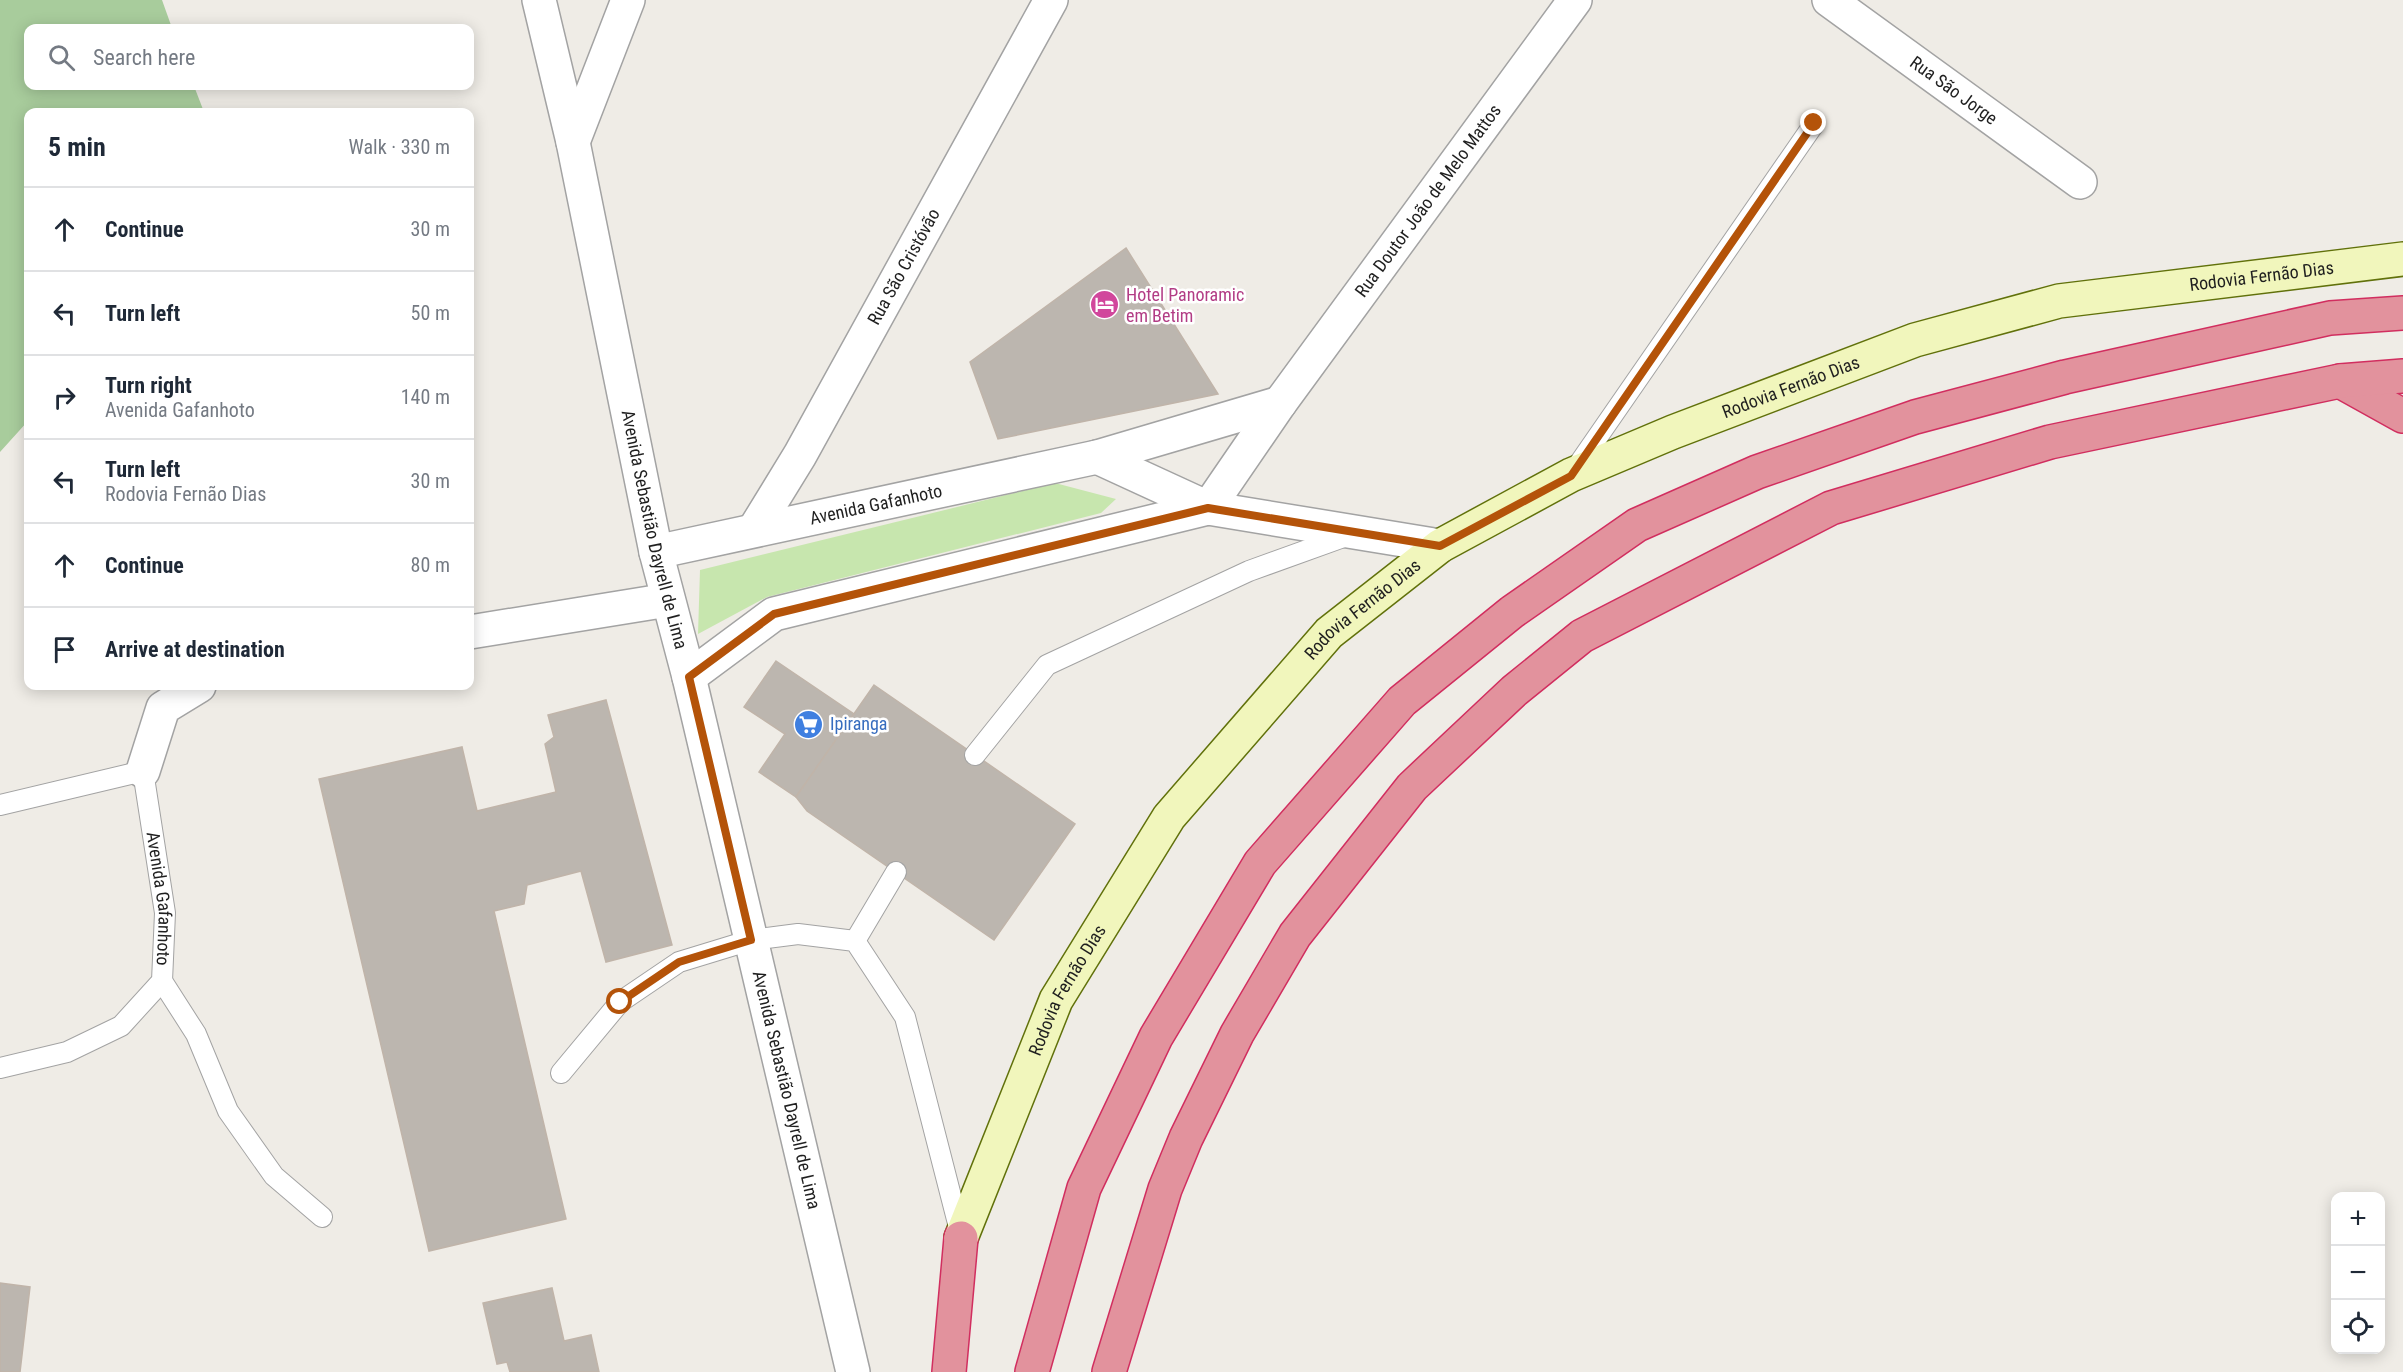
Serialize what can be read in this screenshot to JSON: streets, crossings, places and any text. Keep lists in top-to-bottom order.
{
  "streets": {
    "main road": ["Rodovia Fernão Dias"],
    "street": [
      "Rua São Jorge",
      "Rua Doutor João de Melo Mattos",
      "Rua São Cristóvão",
      "Avenida Gafanhoto",
      "Avenida Sebastião Dayrell de Lima"
    ]
  },
  "crossings": [
    ["Rua Doutor João de Melo Mattos", "Avenida Gafanhoto"],
    ["Rua São Cristóvão", "Avenida Gafanhoto"],
    ["Avenida Gafanhoto", "Avenida Sebastião Dayrell de Lima"]
  ],
  "places": {
    "hotel": ["Hotel Panoramic em Betim"],
    "supermarket": ["Ipiranga"]
  },
  "page": {
    "search": "Search here",
    "heading": ["5 min", "Walk · 330 m"],
    "list": [
      ["Continue", "30 m"],
      ["Turn left", "50 m"],
      ["Turn right", "Avenida Gafanhoto", "140 m"],
      ["Turn left", "Rodovia Fernão Dias", "30 m"],
      ["Continue", "80 m"],
      "Arrive at destination"
    ],
    "map_buttons": ["+", "−"]
  }
}
